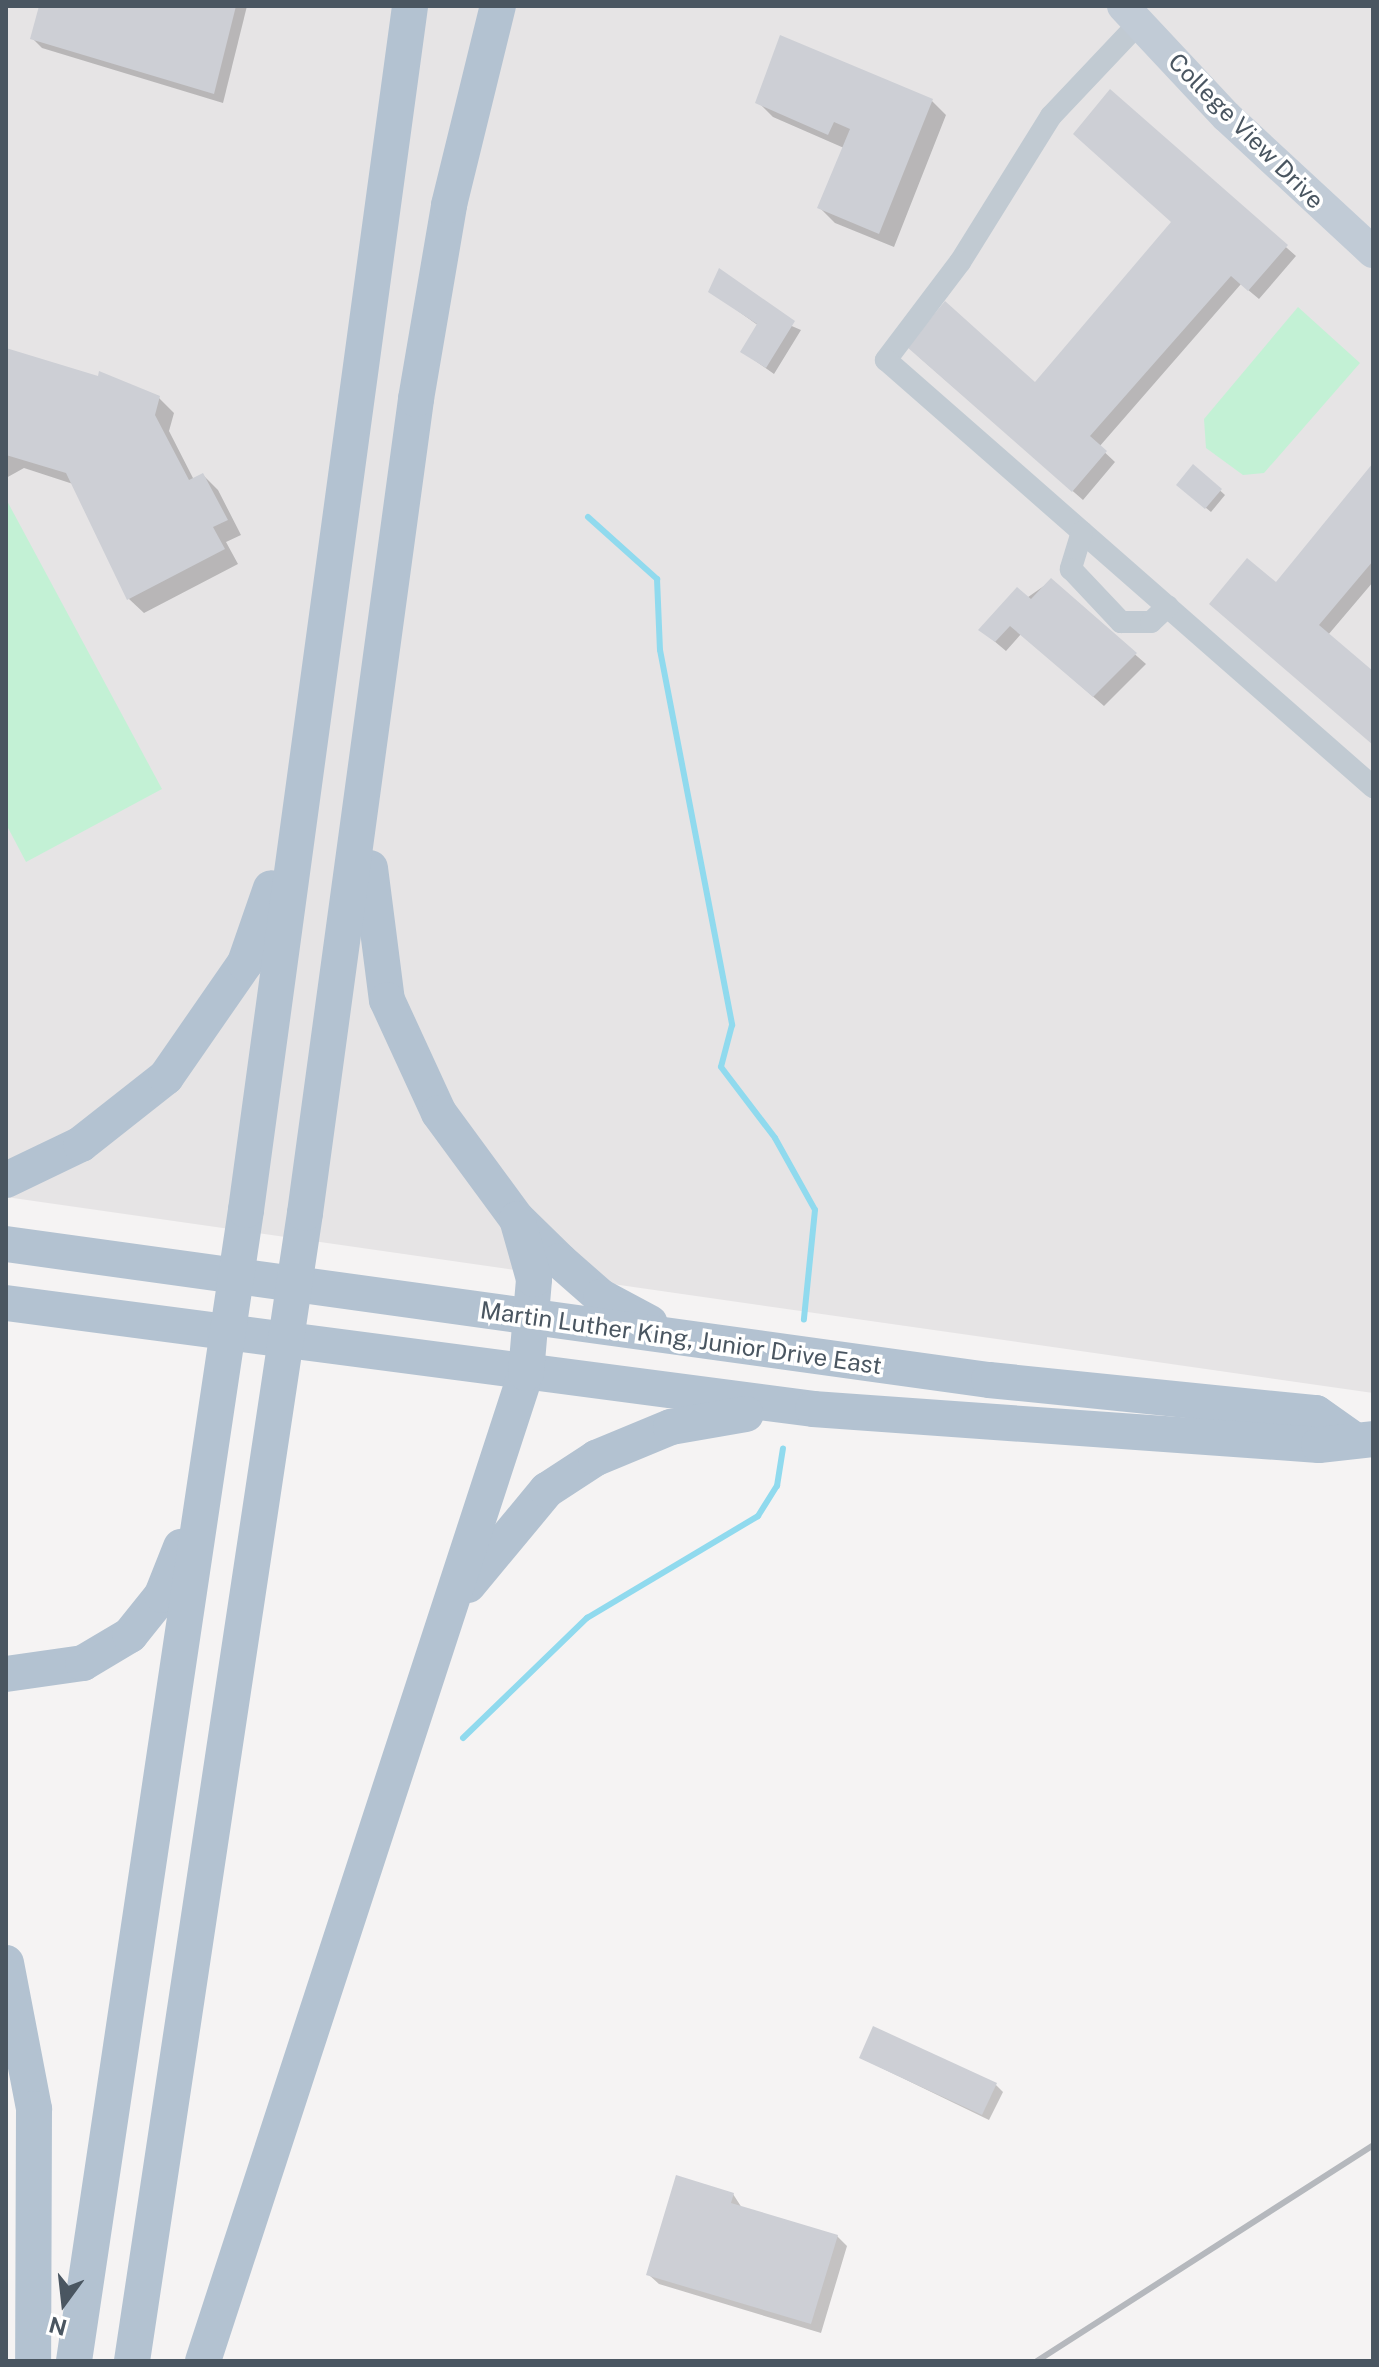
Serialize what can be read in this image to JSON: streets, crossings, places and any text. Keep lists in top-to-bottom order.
{
  "streets": {
    "main road": ["Martin Luther King, Junior Drive East"],
    "street": ["College View Drive"]
  },
  "north": "bottom"
}
